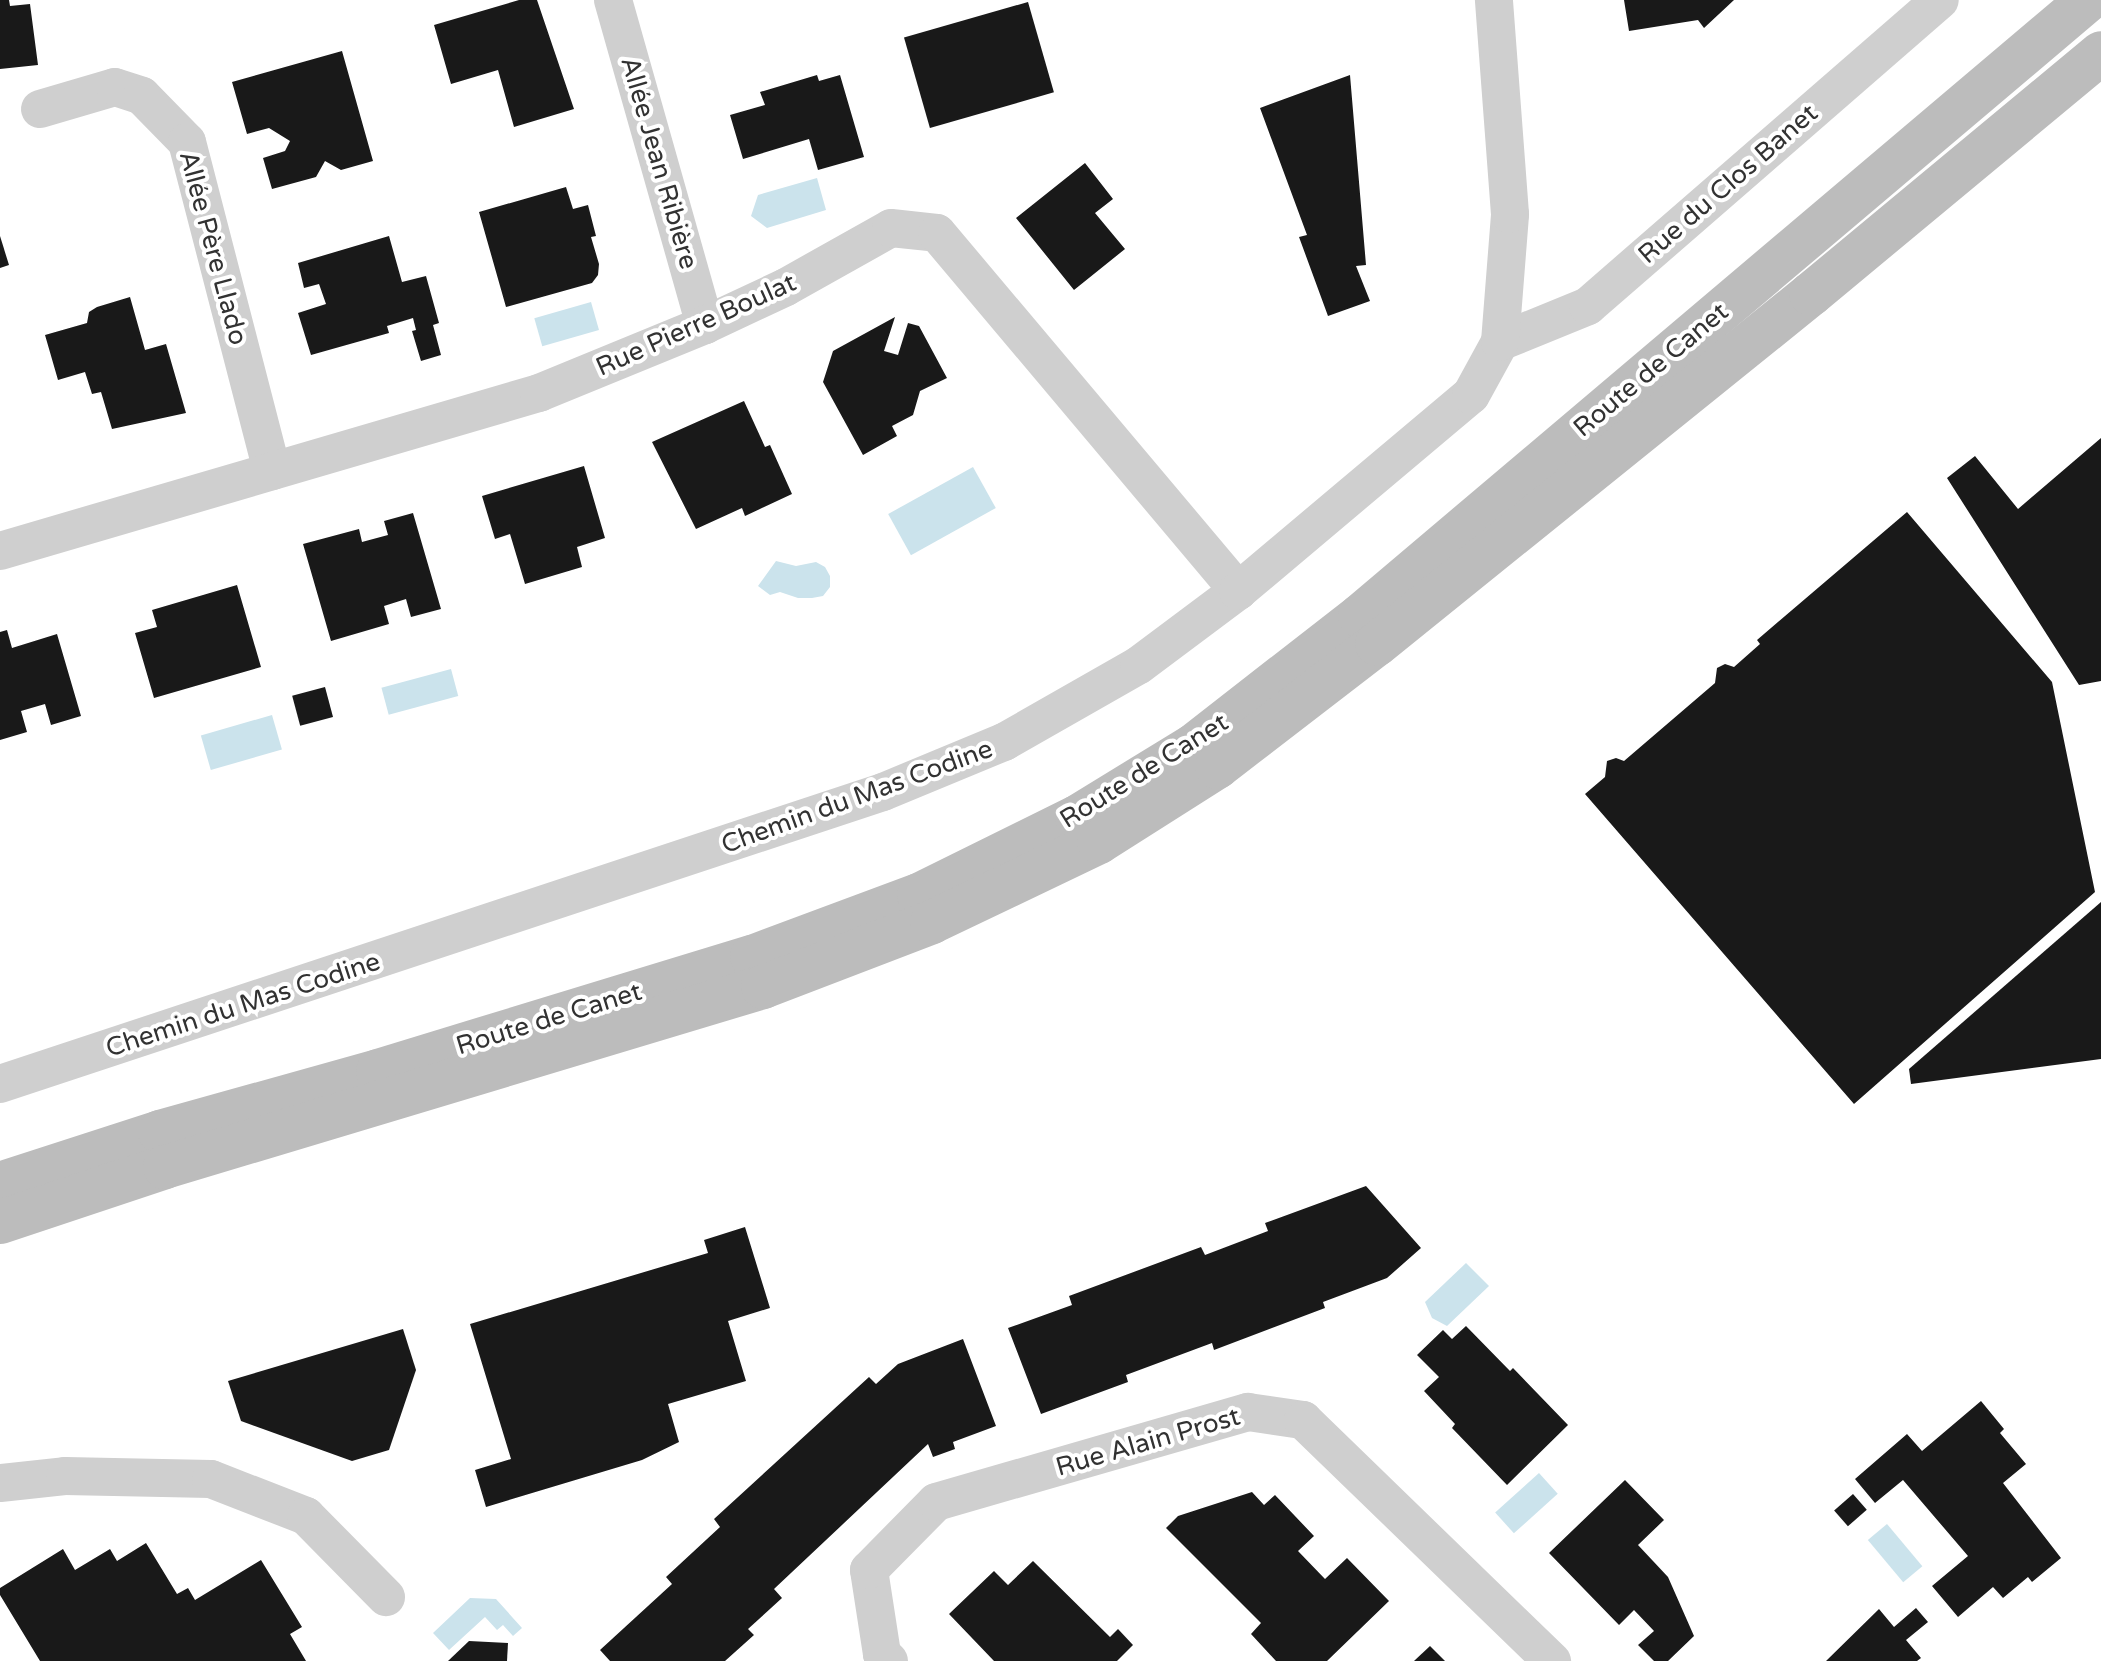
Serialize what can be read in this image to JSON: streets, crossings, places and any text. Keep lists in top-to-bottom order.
{
  "streets": {
    "main road": ["Route de Canet"],
    "street": [
      "Allée Jean Ribière",
      "Rue du Clos Banet",
      "Allée Père Llado",
      "Rue Pierre Boulat",
      "Chemin du Mas Codine",
      "Rue Alain Prost"
    ]
  },
  "crossings": [
    ["Allée Jean Ribière", "Rue Pierre Boulat"],
    ["Rue du Clos Banet", "Chemin du Mas Codine"],
    ["Allée Père Llado", "Rue Pierre Boulat"],
    ["Rue Pierre Boulat", "Chemin du Mas Codine"]
  ]
}
